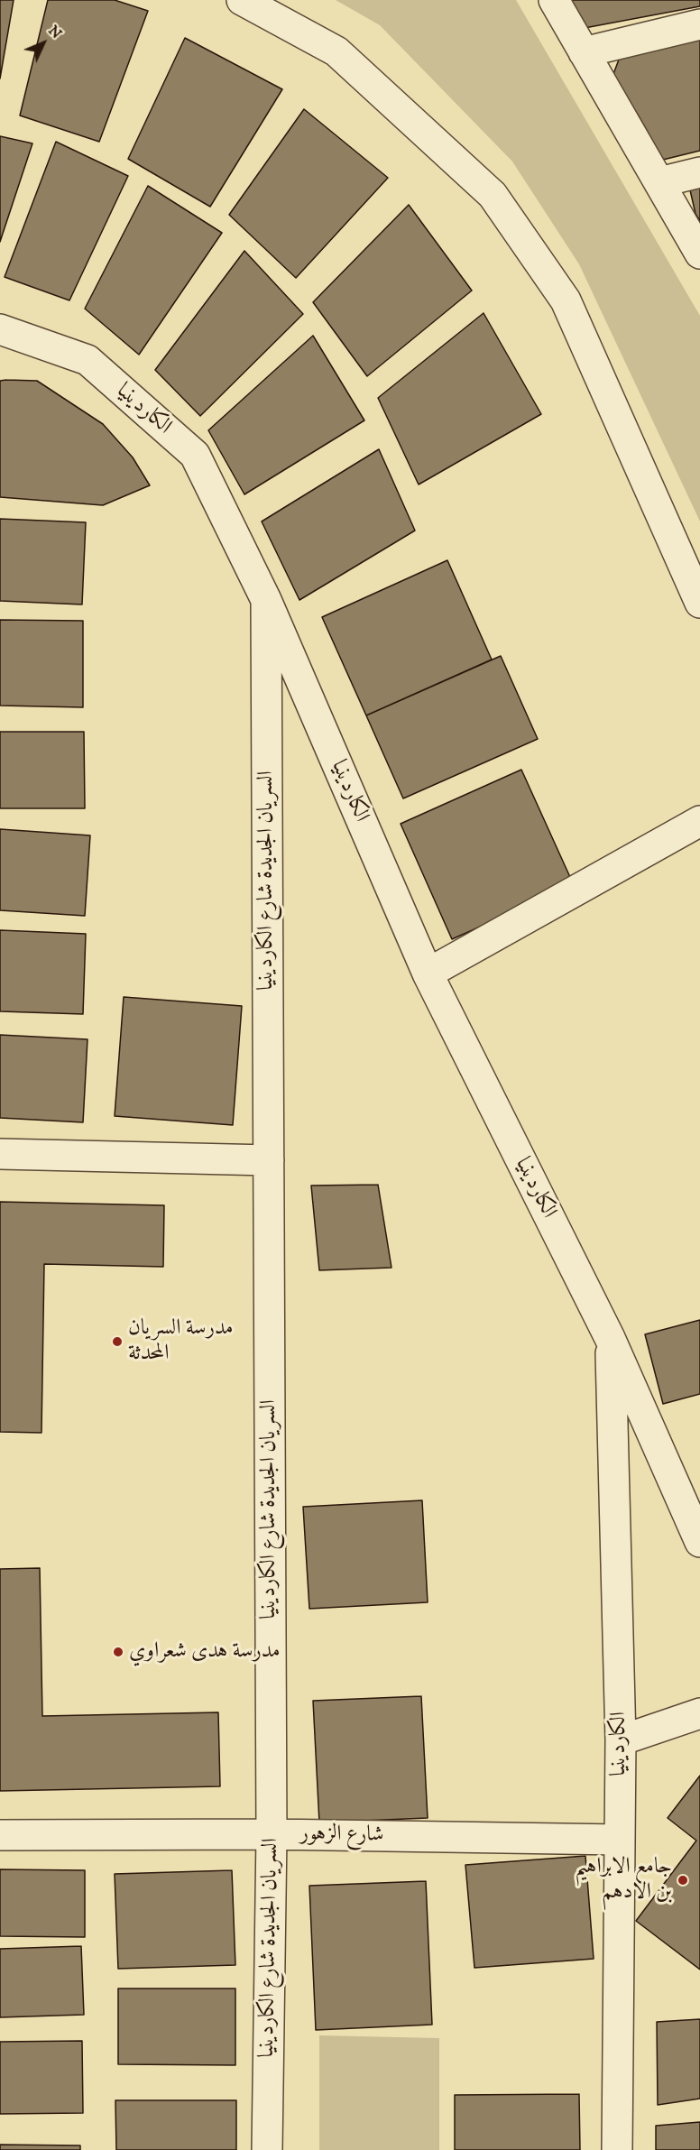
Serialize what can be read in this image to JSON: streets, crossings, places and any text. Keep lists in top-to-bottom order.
{
  "streets": {
    "street": ["الكاردينيا", "السريان الجديدة شارع الكاردينيا", "شارع الزهور"]
  },
  "crossings": [
    ["الكاردينيا", "السريان الجديدة شارع الكاردينيا"],
    ["الكاردينيا", "شارع الزهور"],
    ["السريان الجديدة شارع الكاردينيا", "شارع الزهور"]
  ],
  "places": ["مدرسة السريان المحدثة", "مدرسة هدى شعراوي", "جامع الابراهيم بن الادهم"],
  "north": "top right"
}
